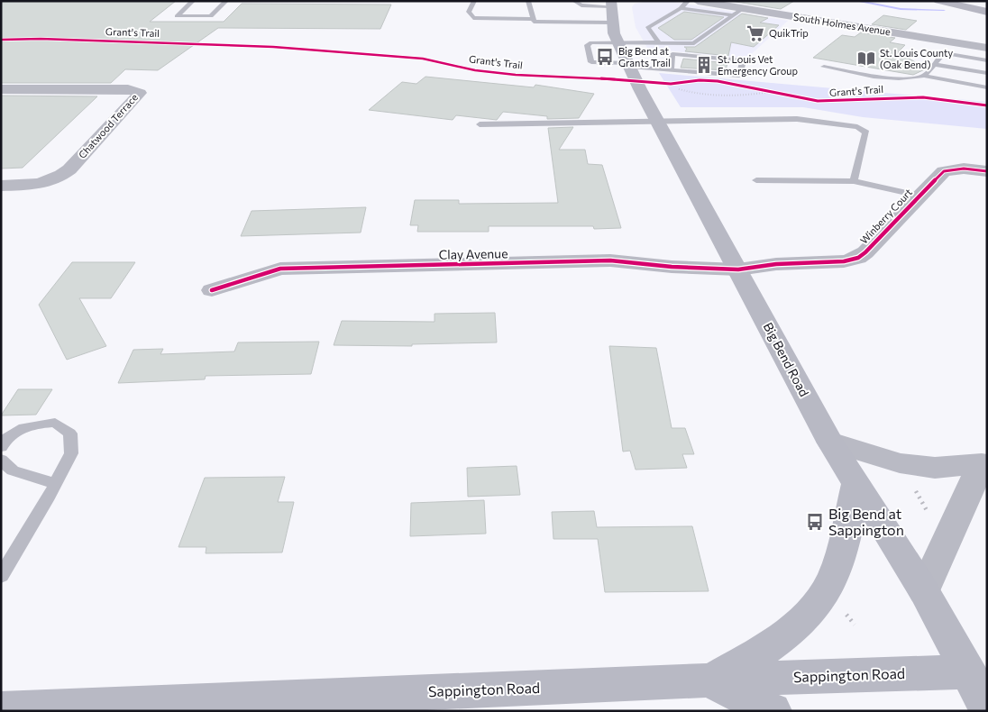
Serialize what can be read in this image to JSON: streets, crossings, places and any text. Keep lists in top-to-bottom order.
{
  "streets": {
    "main road": ["Big Bend Road", "Sappington Road"],
    "street": [
      "South Holmes Avenue",
      "Chatwood Terrace",
      "Winberry Court",
      "Clay Avenue"
    ],
    "cycle path": ["Grant's Trail"]
  },
  "crossings": [
    ["Winberry Court", "Clay Avenue"],
    ["Winberry Court", "Big Bend Road"],
    ["Clay Avenue", "Big Bend Road"],
    ["Big Bend Road", "Sappington Road"]
  ],
  "places": {
    "supermarket": ["QuikTrip"],
    "bus stop": ["Big Bend at Grants Trail", "Big Bend at Sappington"],
    "library": ["St. Louis County (Oak Bend)"],
    "building": ["St. Louis Vet Emergency Group"]
  }
}
